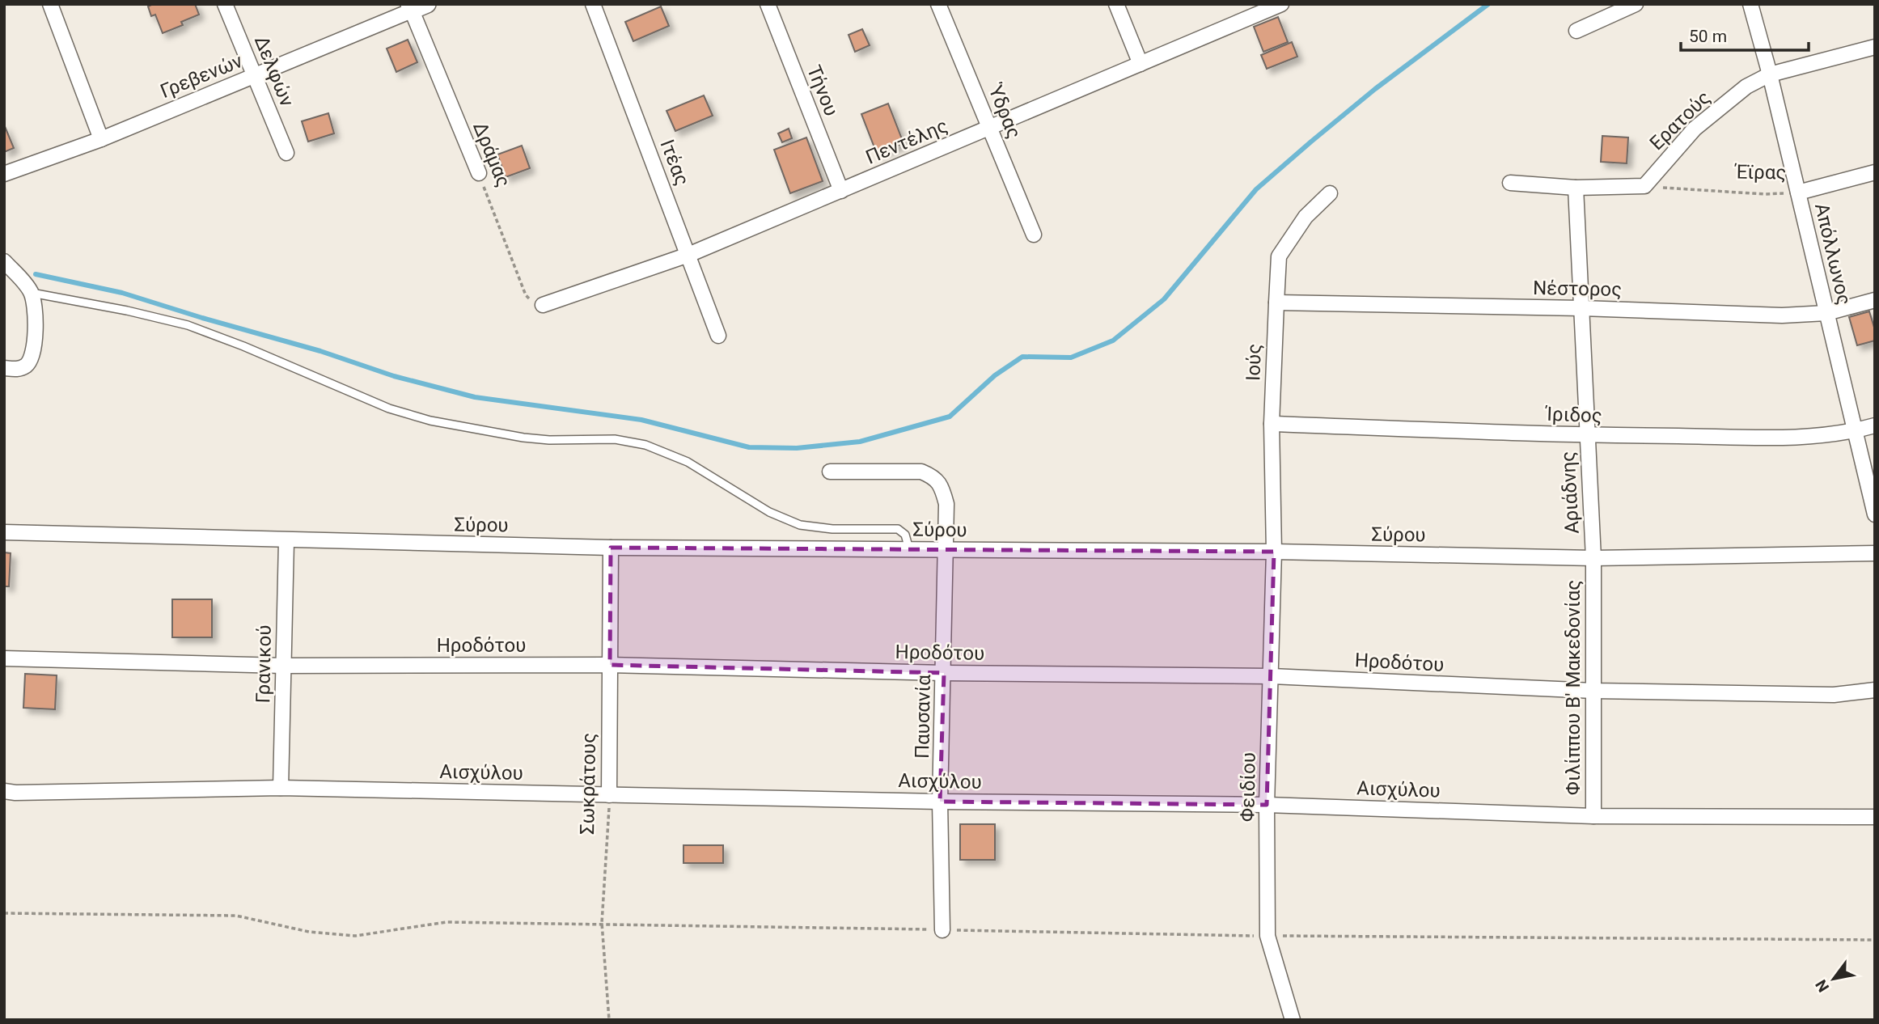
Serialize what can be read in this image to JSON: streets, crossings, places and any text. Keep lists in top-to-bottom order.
{
  "streets": {
    "street": [
      "Δελφών",
      "Γρεβενών",
      "Τήνου",
      "Ύδρας",
      "Ερατούς",
      "Πεντέλης",
      "Δράμας",
      "Ιτέας",
      "Έϊρας",
      "Απόλλωνος",
      "Νέστορος",
      "Ιούς",
      "Ίριδος",
      "Αριάδνης",
      "Σύρου",
      "Ηροδότου",
      "Γρανικού",
      "Φιλίππου Β' Μακεδονίας",
      "Παυσανία",
      "Αισχύλου",
      "Σωκράτους",
      "Φειδίου"
    ]
  },
  "crossings": [
    ["Δελφών", "Γρεβενών"],
    ["Γρεβενών", "Δράμας"],
    ["Τήνου", "Πεντέλης"],
    ["Ύδρας", "Πεντέλης"],
    ["Ερατούς", "Έϊρας"],
    ["Ερατούς", "Απόλλωνος"],
    ["Πεντέλης", "Δράμας"],
    ["Πεντέλης", "Ιτέας"],
    ["Έϊρας", "Απόλλωνος"],
    ["Απόλλωνος", "Νέστορος"],
    ["Απόλλωνος", "Ίριδος"],
    ["Νέστορος", "Ιούς"],
    ["Νέστορος", "Αριάδνης"],
    ["Ιούς", "Ίριδος"],
    ["Ιούς", "Σύρου"],
    ["Ιούς", "Φειδίου"],
    ["Ίριδος", "Αριάδνης"],
    ["Αριάδνης", "Σύρου"],
    ["Αριάδνης", "Φιλίππου Β' Μακεδονίας"],
    ["Σύρου", "Γρανικού"],
    ["Σύρου", "Φιλίππου Β' Μακεδονίας"],
    ["Σύρου", "Παυσανία"],
    ["Σύρου", "Σωκράτους"],
    ["Σύρου", "Φειδίου"],
    ["Ηροδότου", "Γρανικού"],
    ["Ηροδότου", "Φιλίππου Β' Μακεδονίας"],
    ["Ηροδότου", "Παυσανία"],
    ["Ηροδότου", "Σωκράτους"],
    ["Ηροδότου", "Φειδίου"],
    ["Γρανικού", "Αισχύλου"],
    ["Φιλίππου Β' Μακεδονίας", "Αισχύλου"],
    ["Παυσανία", "Αισχύλου"],
    ["Αισχύλου", "Σωκράτους"],
    ["Αισχύλου", "Φειδίου"]
  ],
  "scale_bar": "50 m",
  "north": "bottom left"
}
